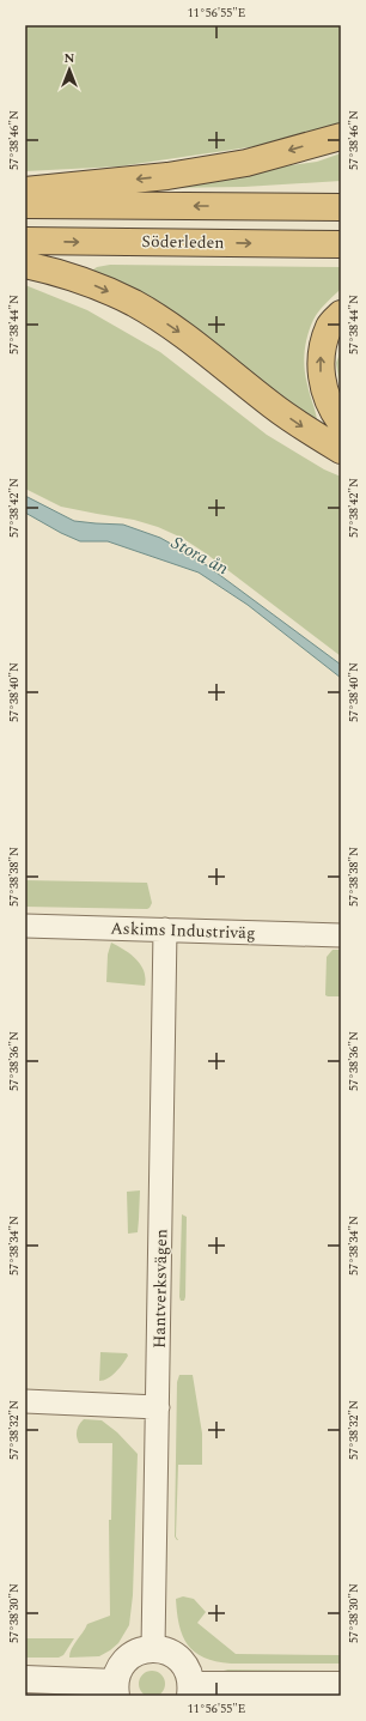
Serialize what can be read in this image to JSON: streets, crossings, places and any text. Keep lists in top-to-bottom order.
{
  "streets": {
    "highway": ["Söderleden"],
    "street": ["Askims Industriväg", "Hantverksvägen"]
  },
  "crossings": [
    ["Askims Industriväg", "Hantverksvägen"]
  ],
  "water": ["Stora ån"],
  "north": "top",
  "coordinates": [
    "11°56'55\"E",
    "57°38'46\"N",
    "57°38'44\"N",
    "57°38'42\"N",
    "57°38'40\"N",
    "57°38'38\"N",
    "57°38'36\"N",
    "57°38'34\"N",
    "57°38'32\"N",
    "57°38'30\"N"
  ]
}
